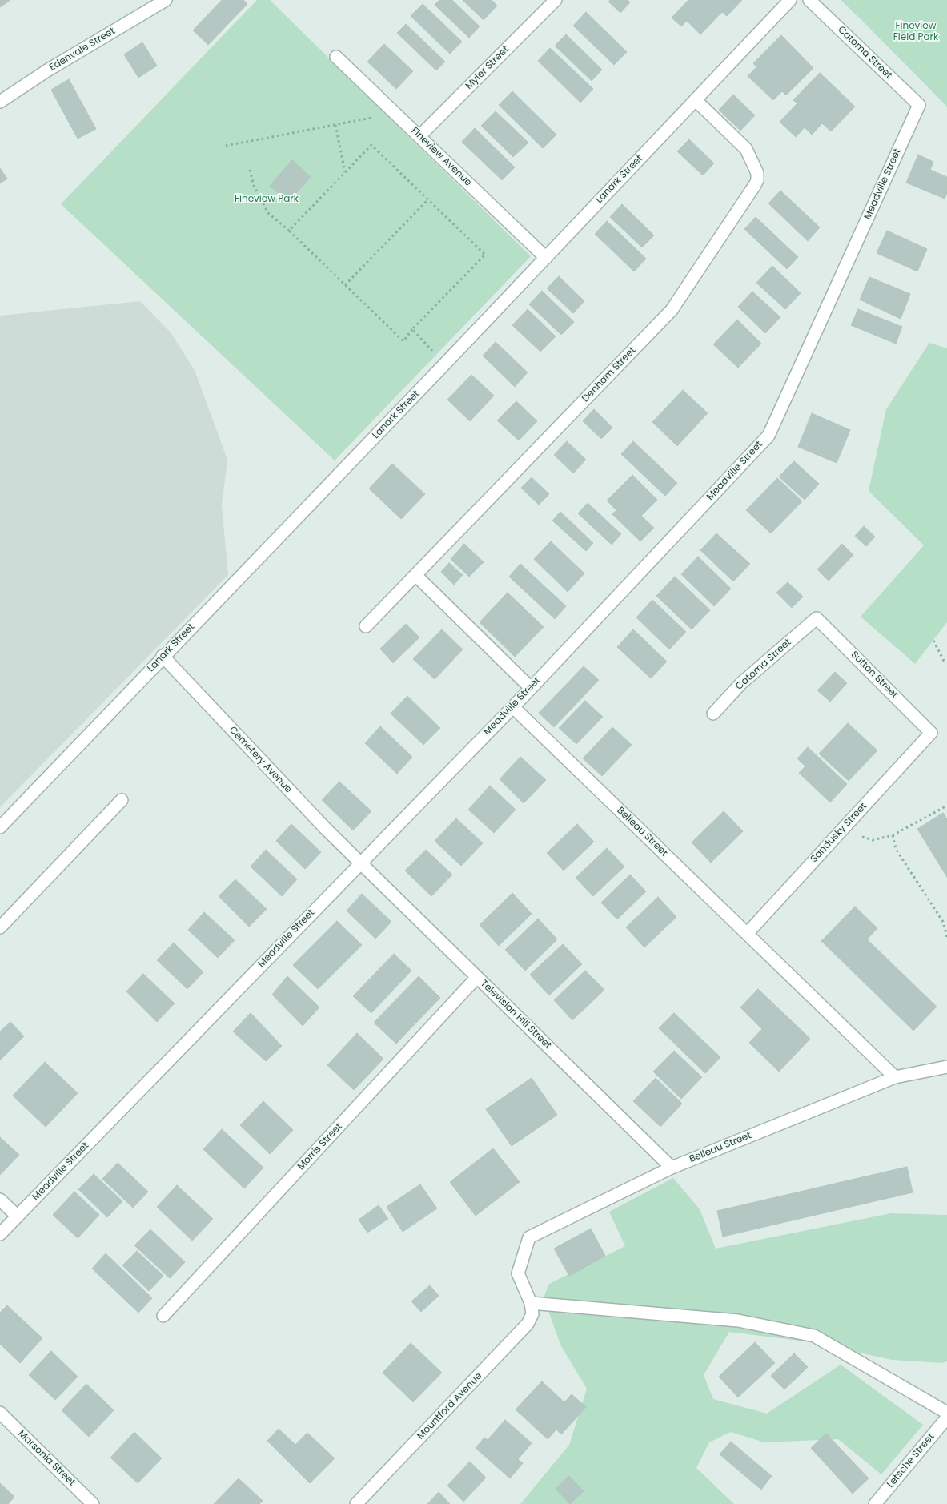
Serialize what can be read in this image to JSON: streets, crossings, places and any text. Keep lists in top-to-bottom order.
{
  "streets": {
    "street": [
      "Edenvale Street",
      "Catoma Street",
      "Myler Street",
      "Fineview Avenue",
      "Lanark Street",
      "Meadville Street",
      "Denham Street",
      "Sutton Street",
      "Cemetery Avenue",
      "Belleau Street",
      "Sandusky Street",
      "Television Hill Street",
      "Morris Street",
      "Mountford Avenue",
      "Marsonia Street",
      "Letsche Street"
    ]
  },
  "crossings": [
    ["Catoma Street", "Meadville Street"],
    ["Catoma Street", "Sutton Street"],
    ["Myler Street", "Fineview Avenue"],
    ["Fineview Avenue", "Lanark Street"],
    ["Lanark Street", "Denham Street"],
    ["Lanark Street", "Cemetery Avenue"],
    ["Meadville Street", "Cemetery Avenue"],
    ["Meadville Street", "Belleau Street"],
    ["Meadville Street", "Television Hill Street"],
    ["Sutton Street", "Sandusky Street"],
    ["Cemetery Avenue", "Television Hill Street"],
    ["Belleau Street", "Sandusky Street"],
    ["Belleau Street", "Television Hill Street"],
    ["Belleau Street", "Mountford Avenue"],
    ["Television Hill Street", "Morris Street"]
  ],
  "parks": ["Fineview Field Park", "Fineview Park"]
}
